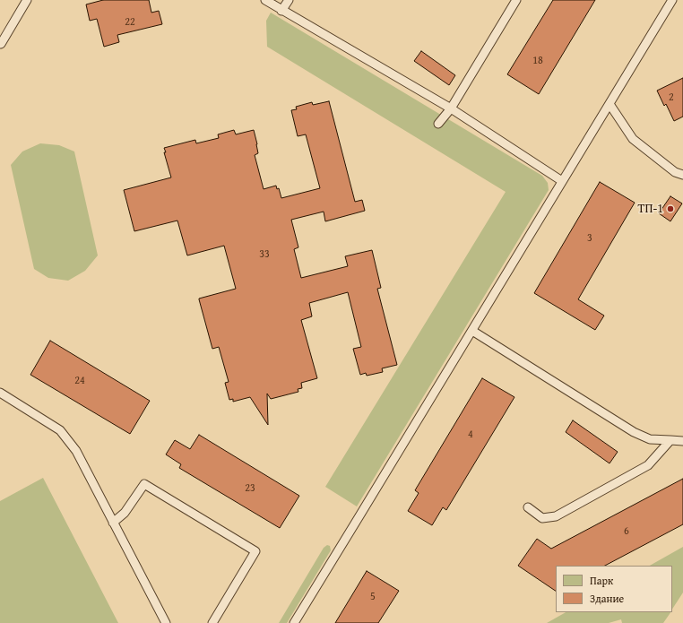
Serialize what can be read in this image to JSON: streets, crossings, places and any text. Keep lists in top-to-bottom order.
{
  "places": ["ТП-1"],
  "house_numbers": [
    "22",
    "18",
    "2",
    "3",
    "33",
    "24",
    "4",
    "23",
    "6",
    "5"
  ],
  "legend": ["Парк", "Здание"]
}
